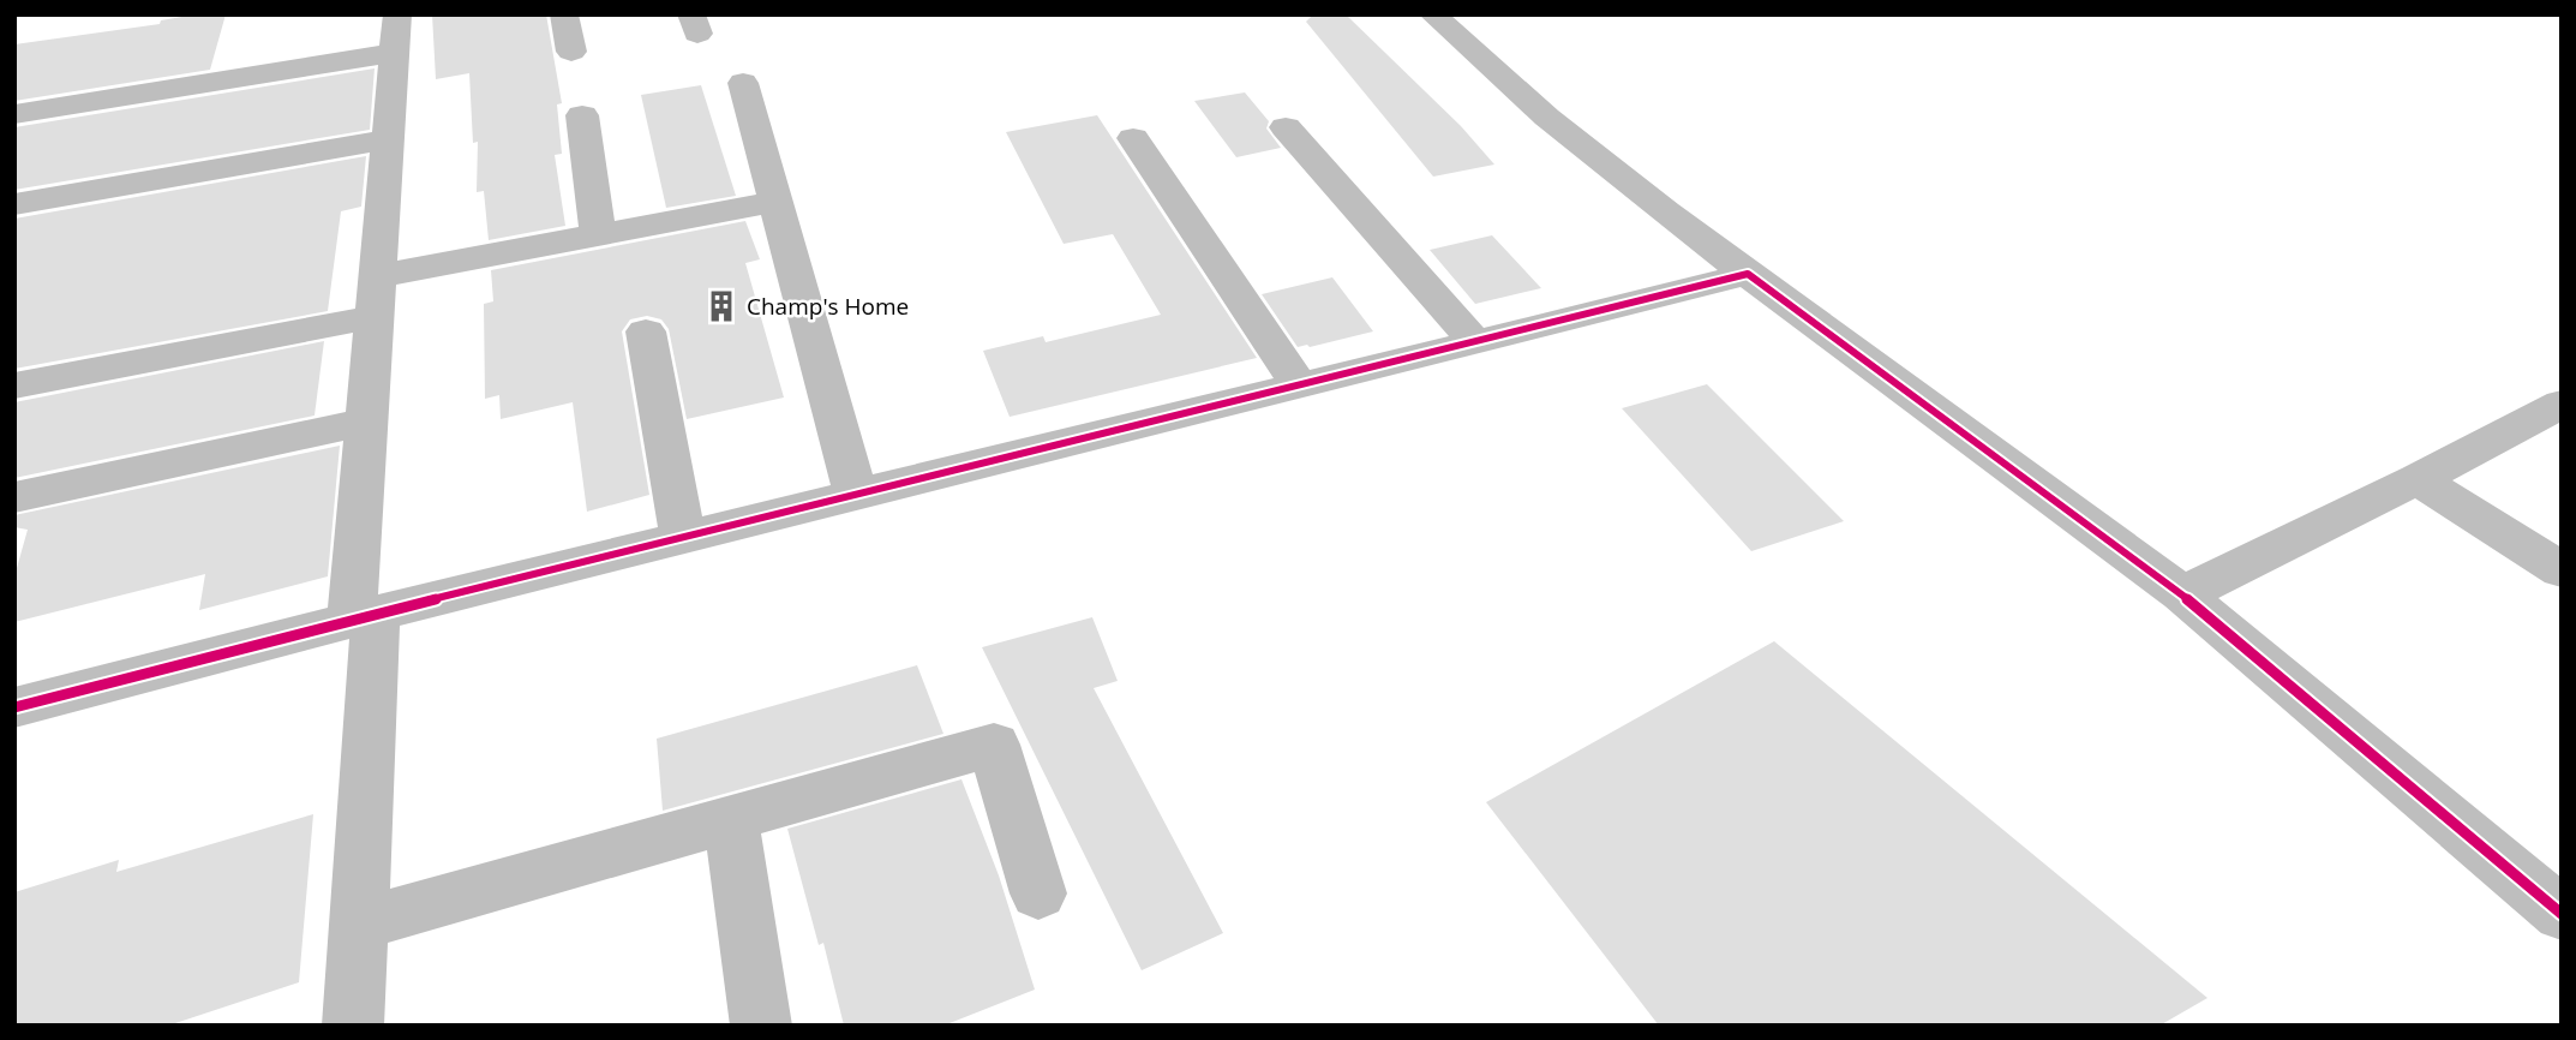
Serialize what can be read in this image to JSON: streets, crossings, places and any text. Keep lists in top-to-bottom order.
{
  "places": {
    "building": ["Champ's Home"]
  }
}
